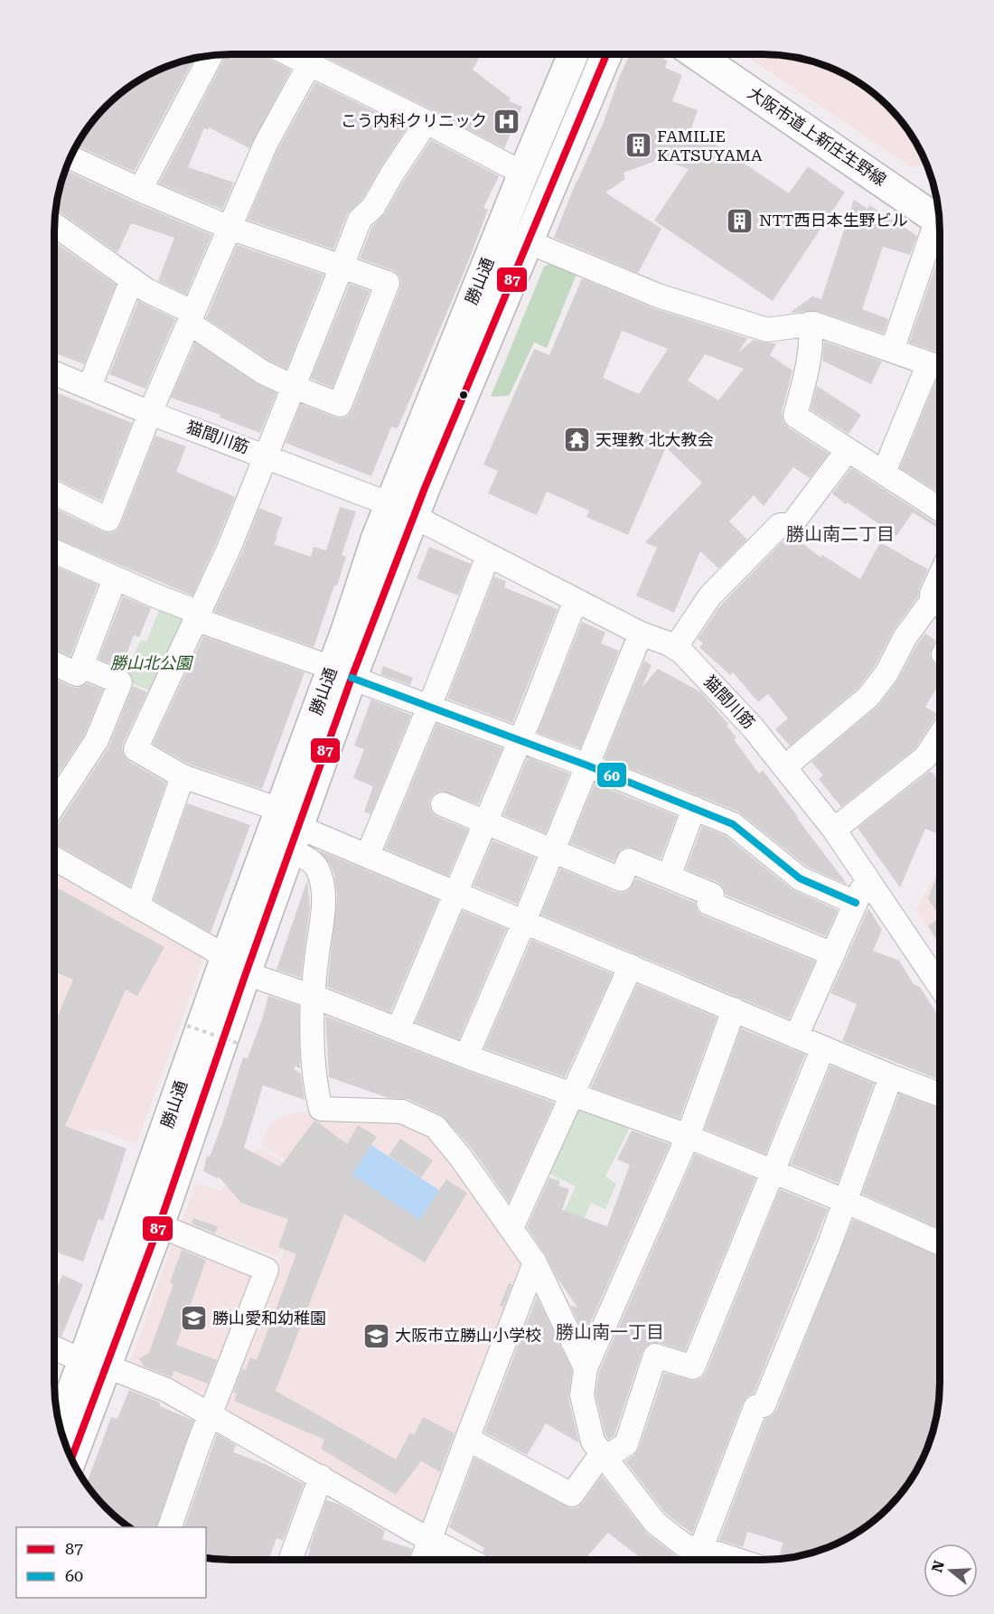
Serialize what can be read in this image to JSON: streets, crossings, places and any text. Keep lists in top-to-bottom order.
{
  "streets": {
    "main road": ["大阪市道上新庄生野線", "勝山通"],
    "street": ["猫間川筋"]
  },
  "crossings": [
    ["勝山通", "猫間川筋"]
  ],
  "districts": ["勝山南二丁目", "勝山南一丁目"],
  "parks": ["勝山北公園"],
  "places": {
    "hospital": ["こう内科クリニック"],
    "building": ["FAMILIE KATSUYAMA", "NTT西日本生野ビル"],
    "temple": ["天理教 北大教会"],
    "school or university": ["勝山愛和幼稚園", "大阪市立勝山小学校"]
  },
  "lines": ["transit line 87", "transit line 60"],
  "legend": ["87", "60"],
  "north": "left"
}
